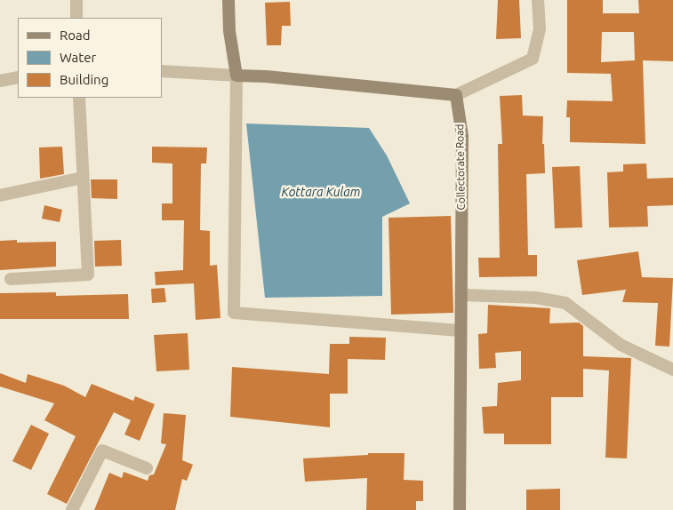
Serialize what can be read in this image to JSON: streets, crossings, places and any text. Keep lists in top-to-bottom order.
{
  "streets": {
    "main road": ["Collectorate Road"]
  },
  "water": ["Kottara Kulam"],
  "legend": ["Road", "Water", "Building"]
}
